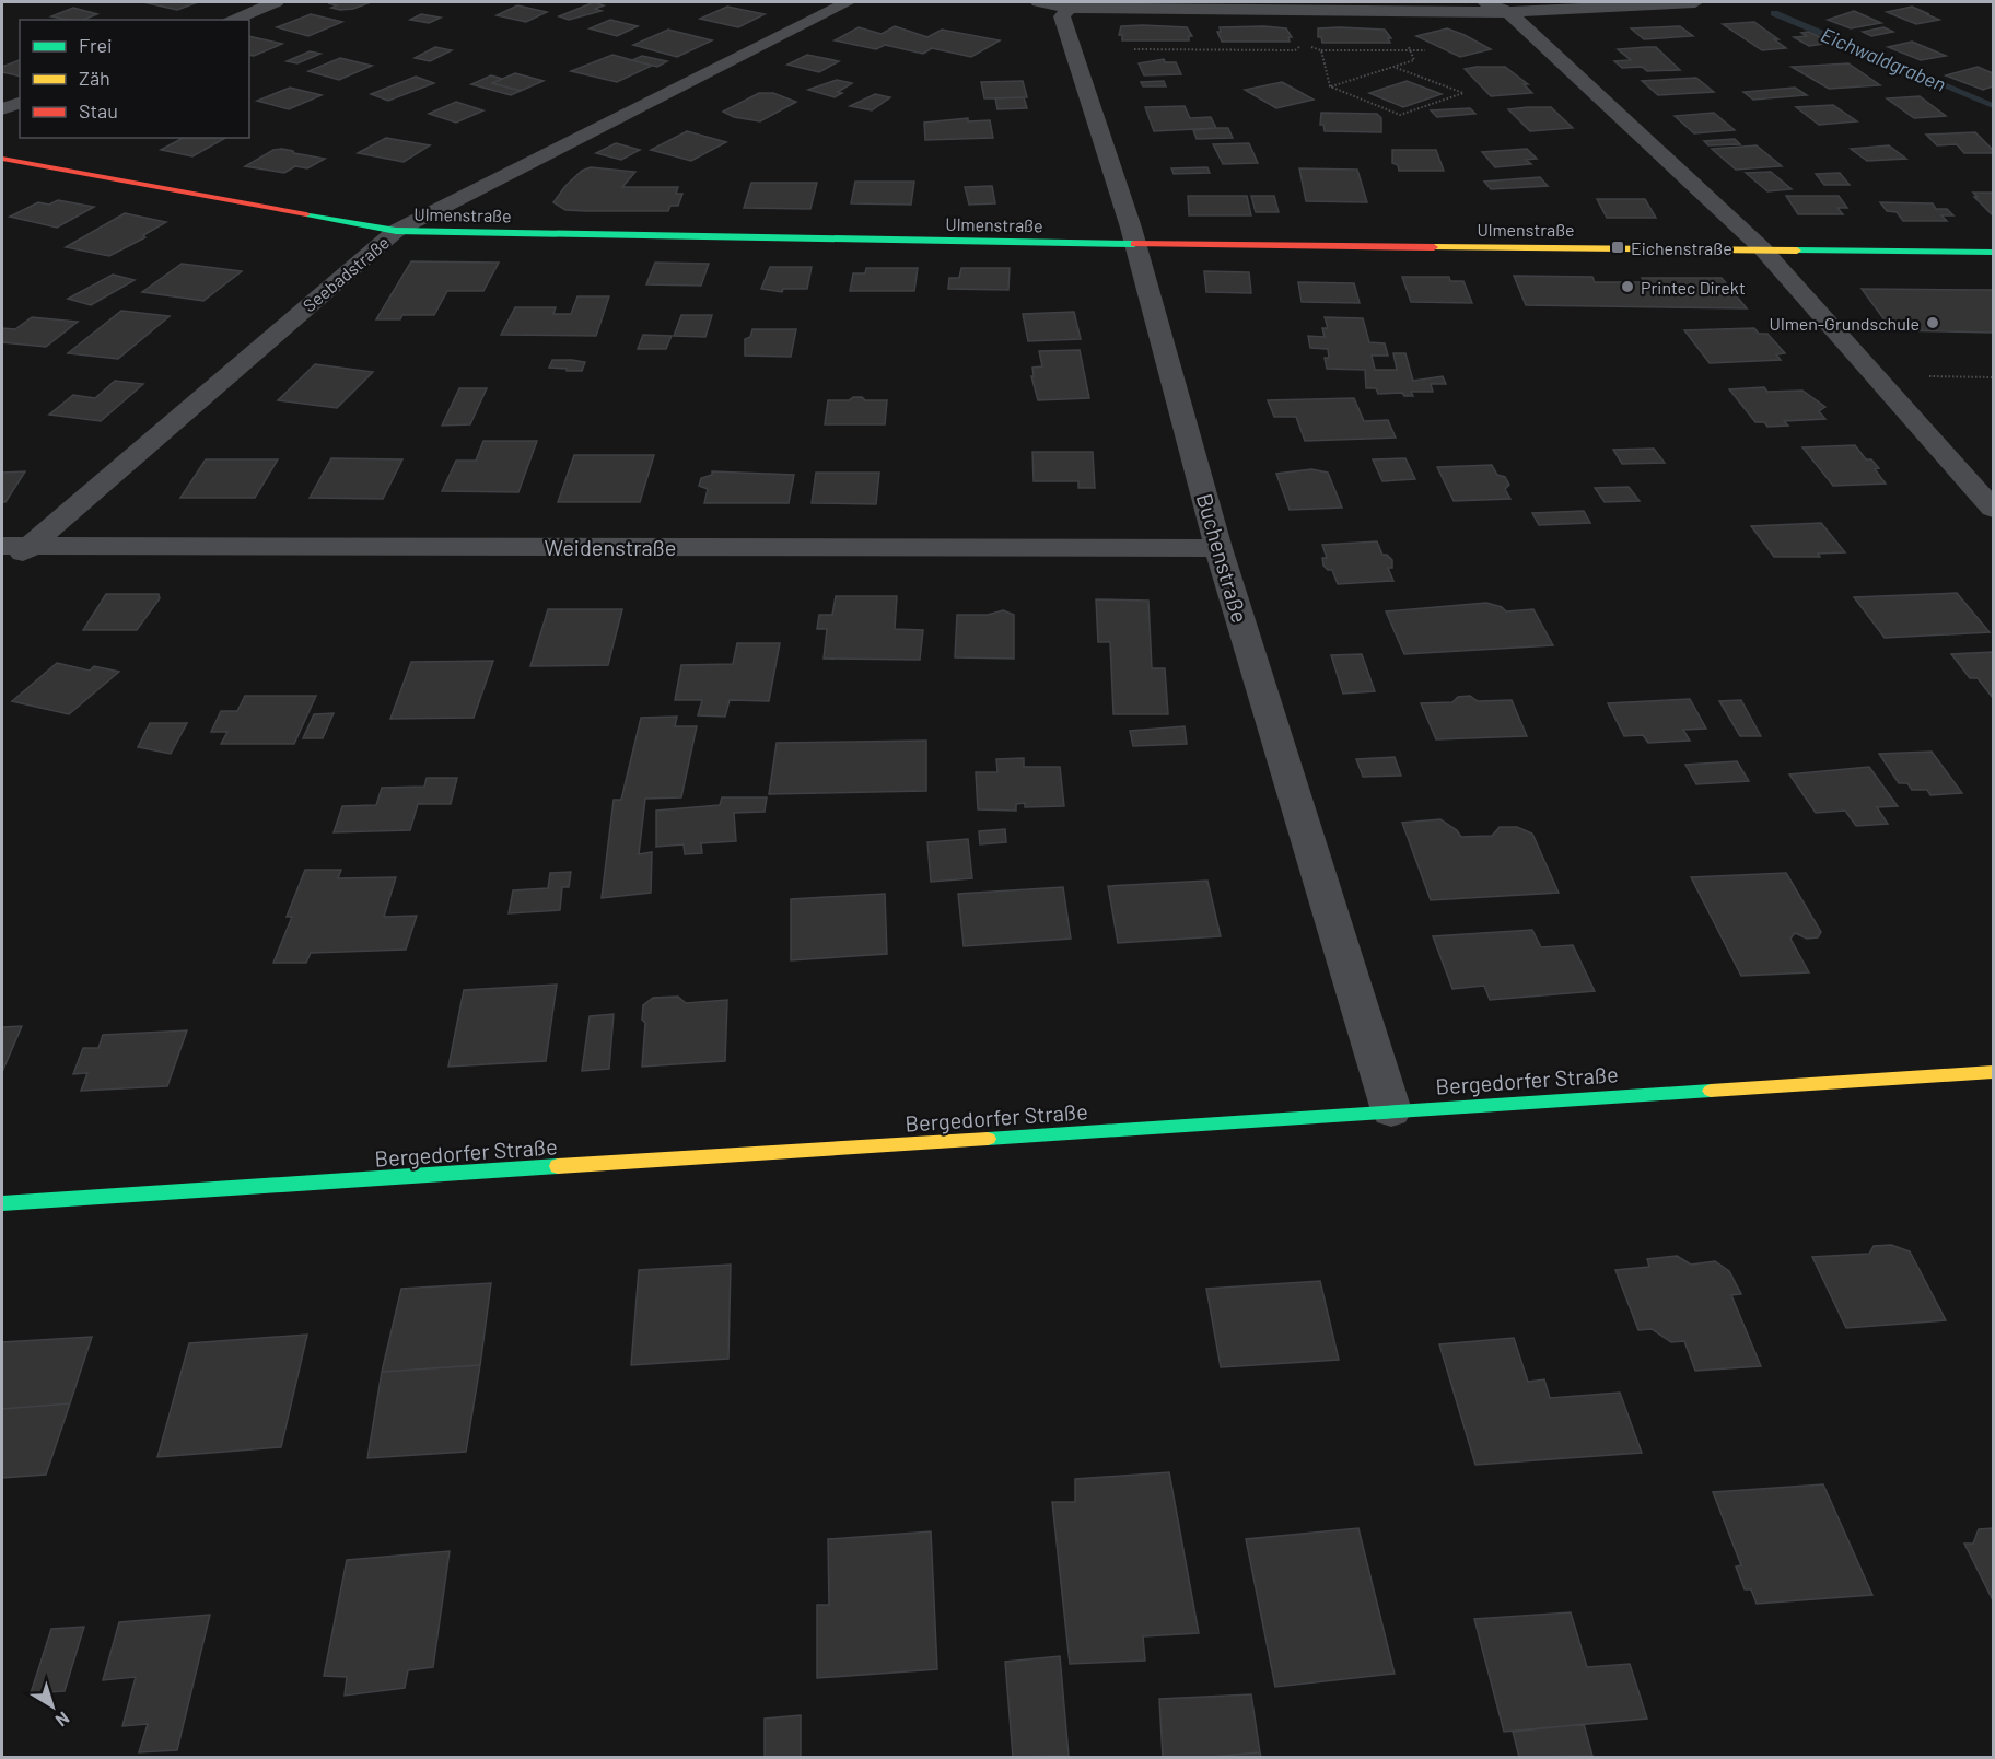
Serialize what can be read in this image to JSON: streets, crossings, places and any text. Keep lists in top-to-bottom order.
{
  "streets": {
    "street": [
      "Ulmenstraße",
      "Seebadstraße",
      "Weidenstraße",
      "Buchenstraße",
      "Bergedorfer Straße"
    ]
  },
  "crossings": [
    ["Ulmenstraße", "Seebadstraße"],
    ["Ulmenstraße", "Buchenstraße"],
    ["Seebadstraße", "Weidenstraße"],
    ["Weidenstraße", "Buchenstraße"],
    ["Buchenstraße", "Bergedorfer Straße"]
  ],
  "water": ["Eichwaldgraben"],
  "places": {
    "transit": ["Eichenstraße"],
    "other": ["Printec Direkt", "Ulmen-Grundschule"]
  },
  "legend": ["Frei", "Zäh", "Stau"],
  "north": "bottom right"
}
